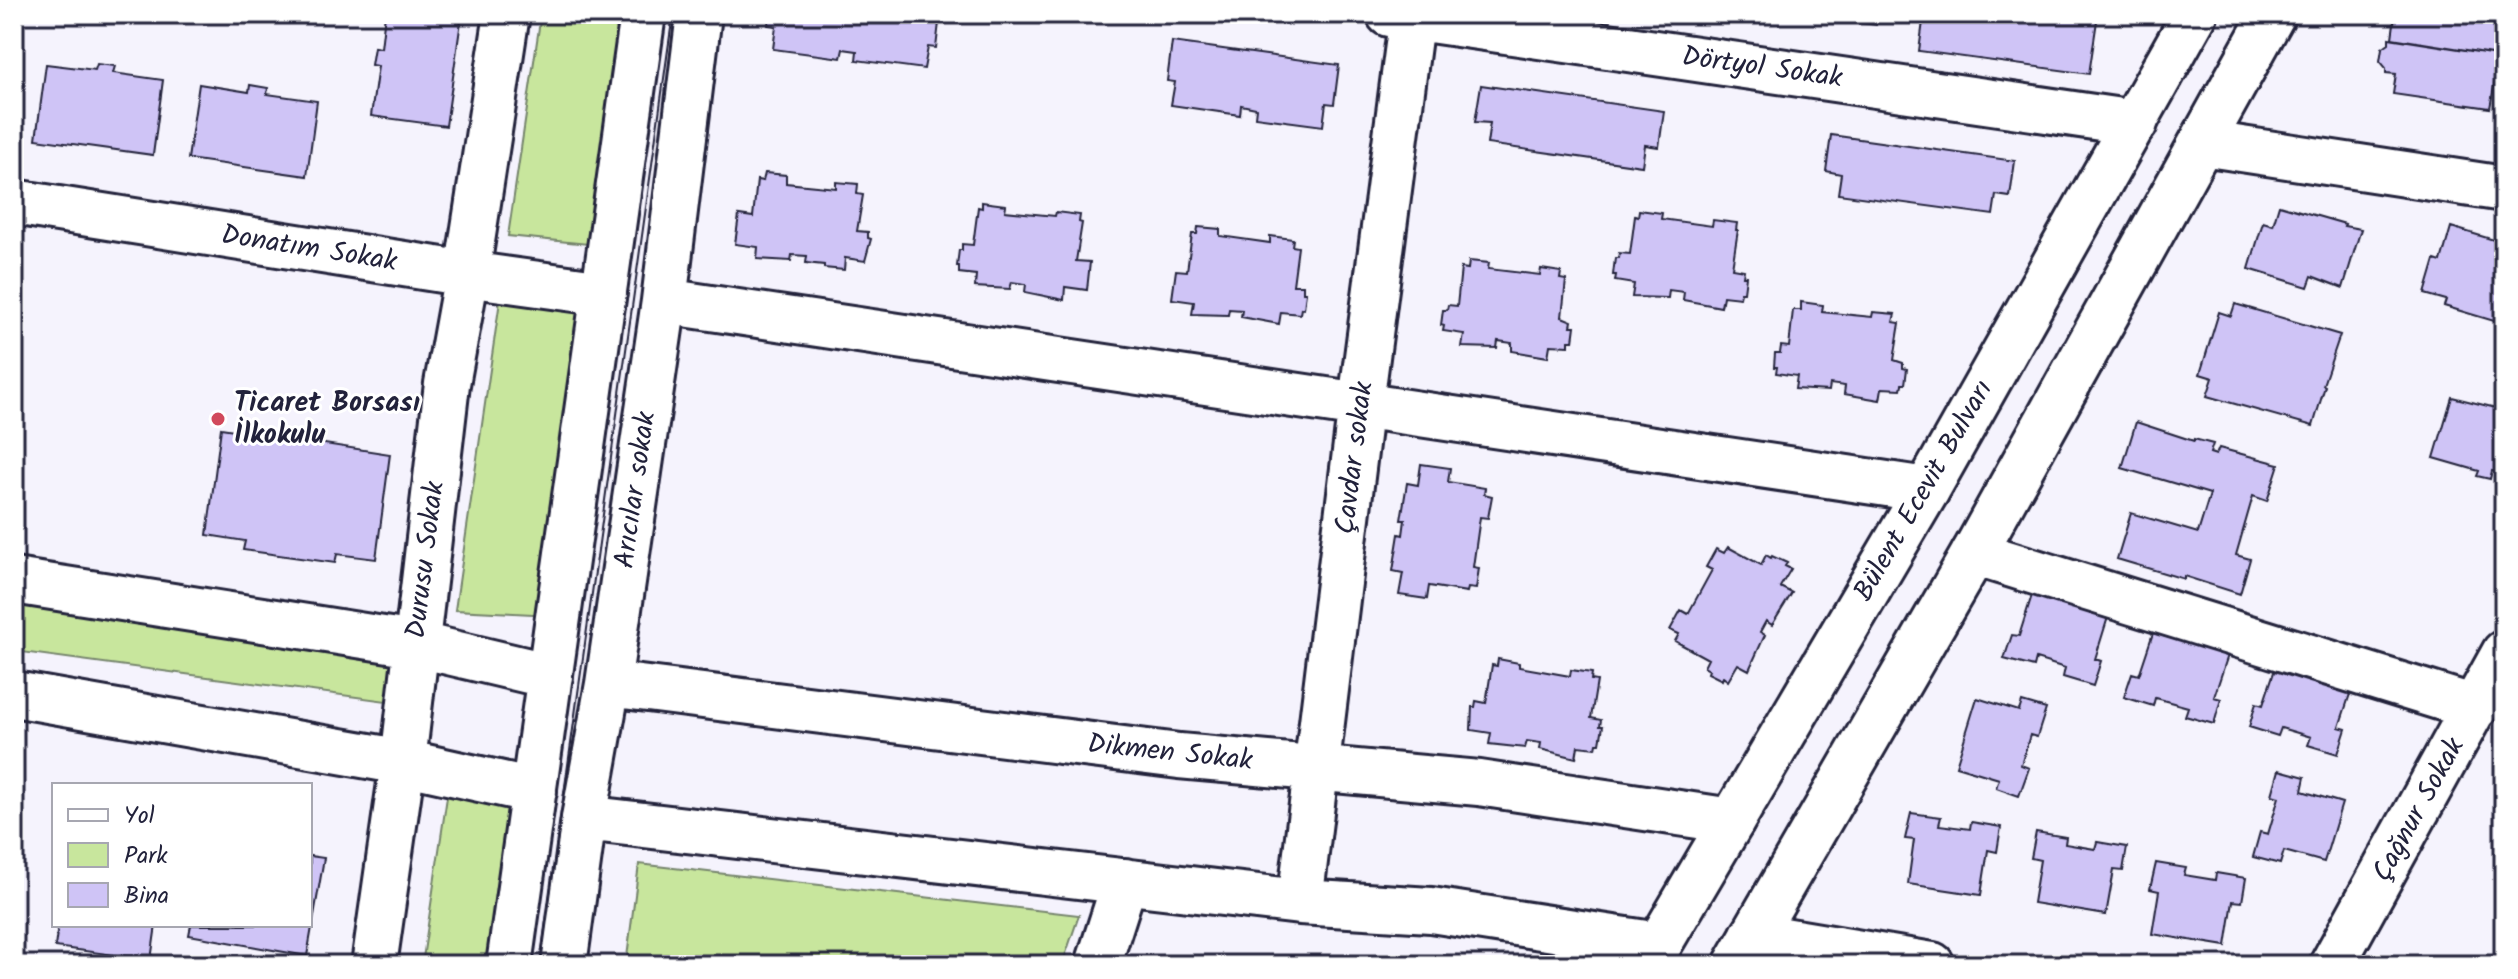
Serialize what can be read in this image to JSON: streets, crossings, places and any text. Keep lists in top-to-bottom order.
{
  "streets": {
    "street": [
      "Dörtyol Sokak",
      "Donatım Sokak",
      "Çavdar sokak",
      "Arıcılar sokak",
      "Bülent Ecevit Bulvarı",
      "Durusu Sokak",
      "Dikmen Sokak",
      "Çağnur Sokak"
    ]
  },
  "crossings": [
    ["Dörtyol Sokak", "Çavdar sokak"],
    ["Dörtyol Sokak", "Bülent Ecevit Bulvarı"],
    ["Donatım Sokak", "Durusu Sokak"],
    ["Çavdar sokak", "Dikmen Sokak"],
    ["Arıcılar sokak", "Dikmen Sokak"],
    ["Bülent Ecevit Bulvarı", "Dikmen Sokak"]
  ],
  "places": ["Ticaret Borsası İlkokulu"],
  "legend": ["Yol", "Park", "Bina"]
}
